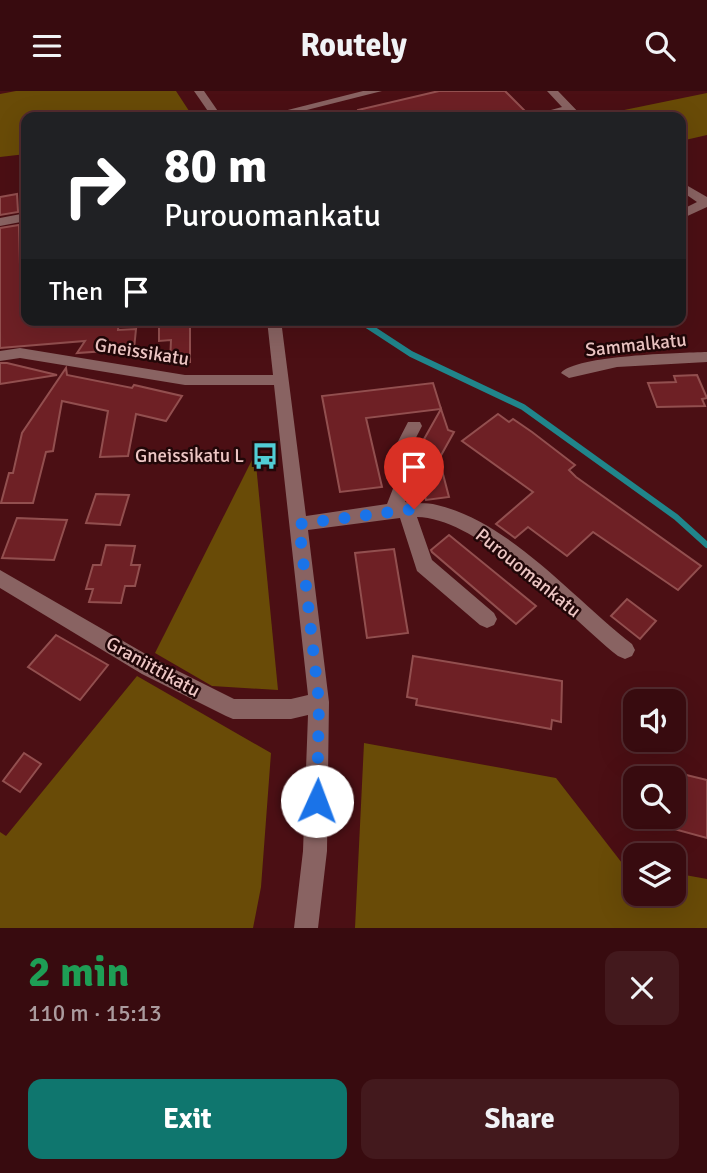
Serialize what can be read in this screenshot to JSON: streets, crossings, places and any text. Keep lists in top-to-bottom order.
{
  "streets": {
    "street": [
      "Sammalkatu",
      "Gneissikatu",
      "Purouomankatu",
      "Graniittikatu"
    ]
  },
  "places": {
    "bus stop": ["Gneissikatu L"]
  },
  "page": {
    "header": "Routely",
    "turn": ["80 m", "Purouomankatu"],
    "then": "Then",
    "heading": ["2 min", "110 m · 15:13"],
    "buttons": ["Exit", "Share"]
  }
}
